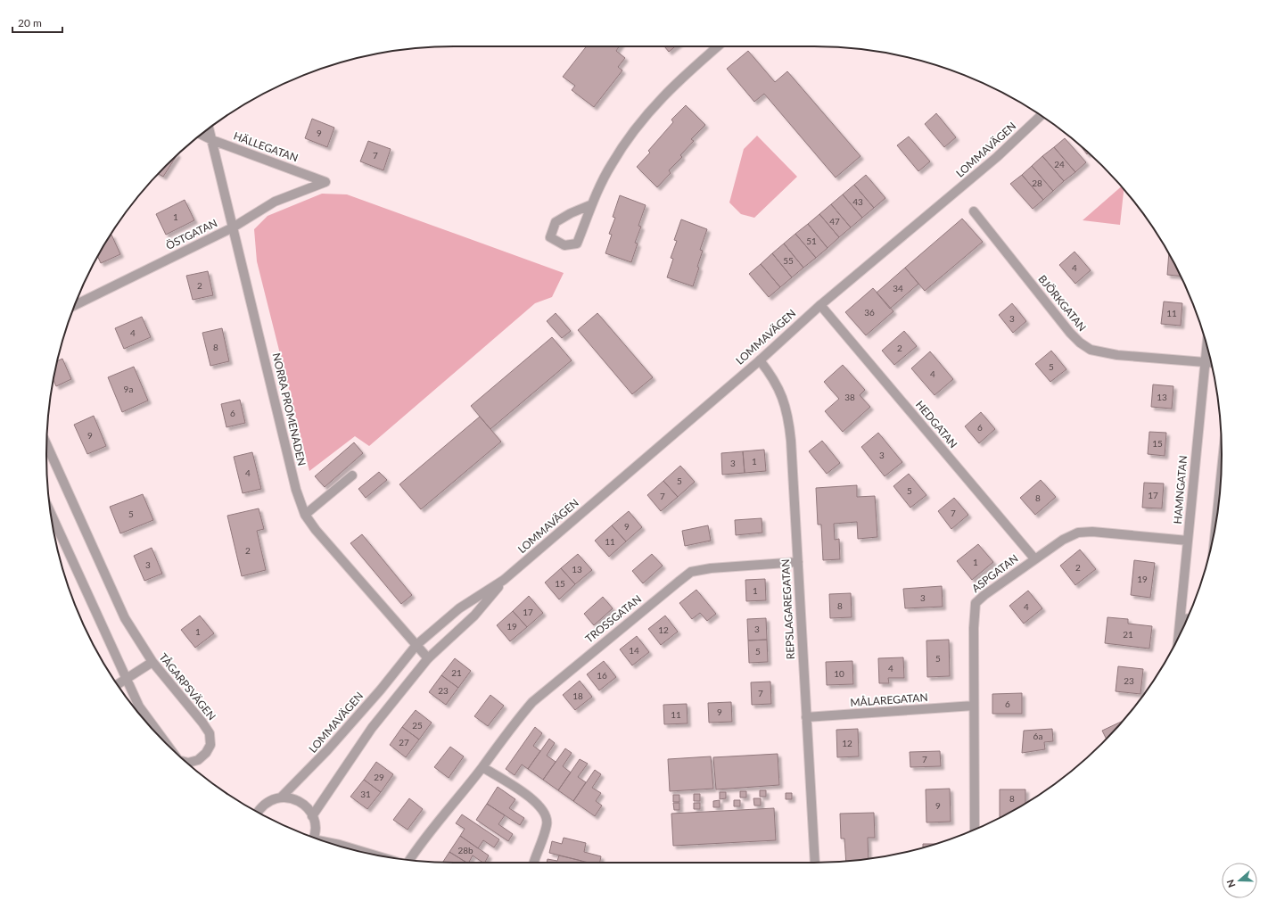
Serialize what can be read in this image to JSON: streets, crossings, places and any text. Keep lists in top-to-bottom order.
{
  "streets": {
    "street": [
      "HÄLLEGATAN",
      "LOMMAVÄGEN",
      "ÖSTGATAN",
      "BJÖRKGATAN",
      "NORRA PROMENADEN",
      "HEDGATAN",
      "HAMNGATAN",
      "ASPGATAN",
      "REPSLAGAREGATAN",
      "TROSSGATAN",
      "TÅGARPSVÄGEN",
      "MÅLAREGATAN"
    ]
  },
  "crossings": [
    ["HÄLLEGATAN", "ÖSTGATAN"],
    ["HÄLLEGATAN", "NORRA PROMENADEN"],
    ["LOMMAVÄGEN", "NORRA PROMENADEN"],
    ["LOMMAVÄGEN", "HEDGATAN"],
    ["LOMMAVÄGEN", "REPSLAGAREGATAN"],
    ["ÖSTGATAN", "NORRA PROMENADEN"],
    ["BJÖRKGATAN", "HAMNGATAN"],
    ["HEDGATAN", "ASPGATAN"],
    ["HAMNGATAN", "ASPGATAN"],
    ["ASPGATAN", "MÅLAREGATAN"],
    ["REPSLAGAREGATAN", "TROSSGATAN"],
    ["REPSLAGAREGATAN", "MÅLAREGATAN"]
  ],
  "house_numbers": [
    "9",
    "7",
    "24",
    "28",
    "43",
    "1",
    "47",
    "51",
    "55",
    "4",
    "2",
    "34",
    "36",
    "11",
    "3",
    "4",
    "8",
    "2",
    "5",
    "4",
    "9a",
    "38",
    "13",
    "6",
    "6",
    "9",
    "15",
    "3",
    "1",
    "3",
    "4",
    "5",
    "5",
    "17",
    "7",
    "8",
    "7",
    "5",
    "9",
    "11",
    "2",
    "1",
    "3",
    "2",
    "13",
    "19",
    "15",
    "1",
    "3",
    "8",
    "4",
    "17",
    "19",
    "3",
    "12",
    "1",
    "21",
    "14",
    "5",
    "5",
    "4",
    "21",
    "10",
    "16",
    "23",
    "23",
    "7",
    "18",
    "6",
    "9",
    "11",
    "25",
    "6a",
    "27",
    "12",
    "7",
    "29",
    "31",
    "8",
    "9",
    "28b"
  ],
  "scale_bar": "20 m",
  "north": "left"
}
